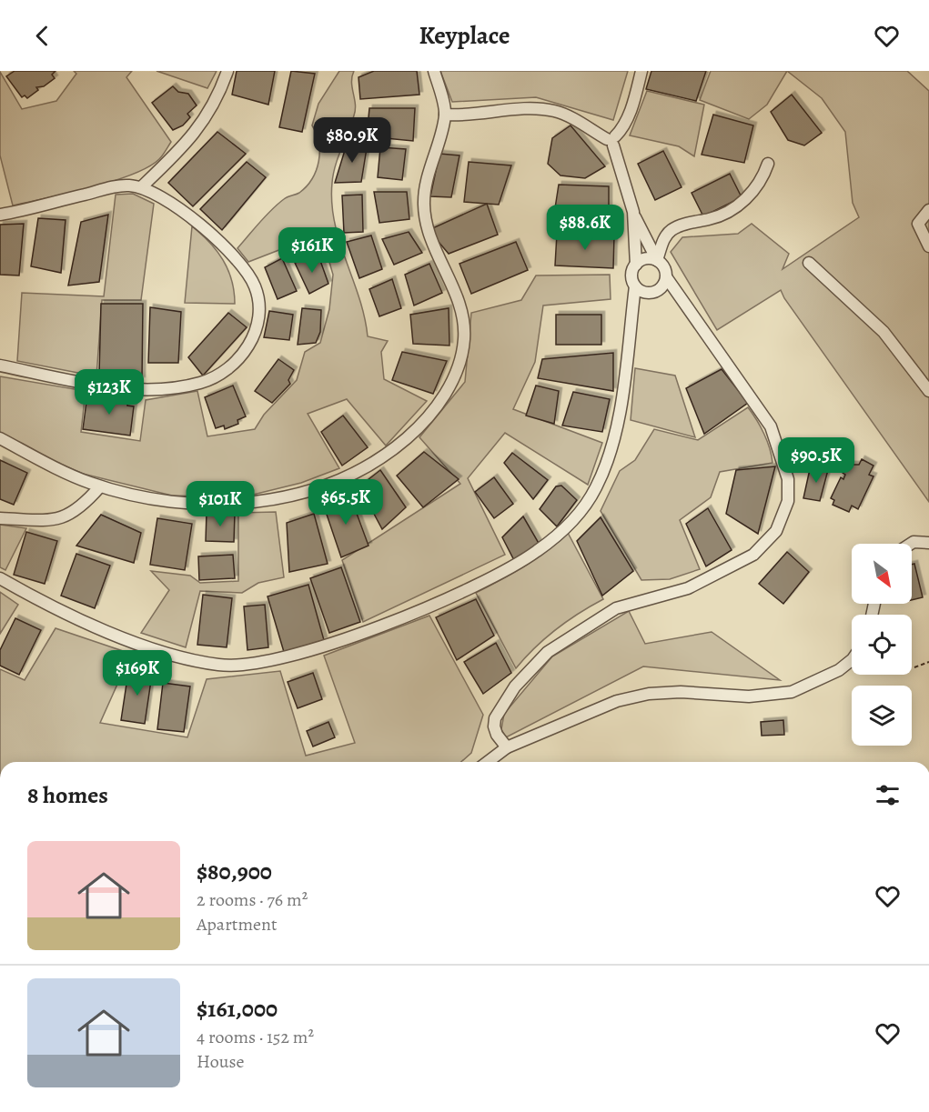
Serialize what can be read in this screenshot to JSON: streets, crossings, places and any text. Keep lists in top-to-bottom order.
{
  "north": "bottom right",
  "page": {
    "header": "Keyplace",
    "price": [
      "$80.9K",
      "$88.6K",
      "$161K",
      "$123K",
      "$90.5K",
      "$65.5K",
      "$101K",
      "$169K"
    ],
    "heading": "8 homes",
    "list": [
      {
        "name": "$80,900",
        "note": "2 rooms · 76 m² · Apartment"
      },
      {
        "name": "$161,000",
        "note": "4 rooms · 152 m² · House"
      }
    ]
  }
}
